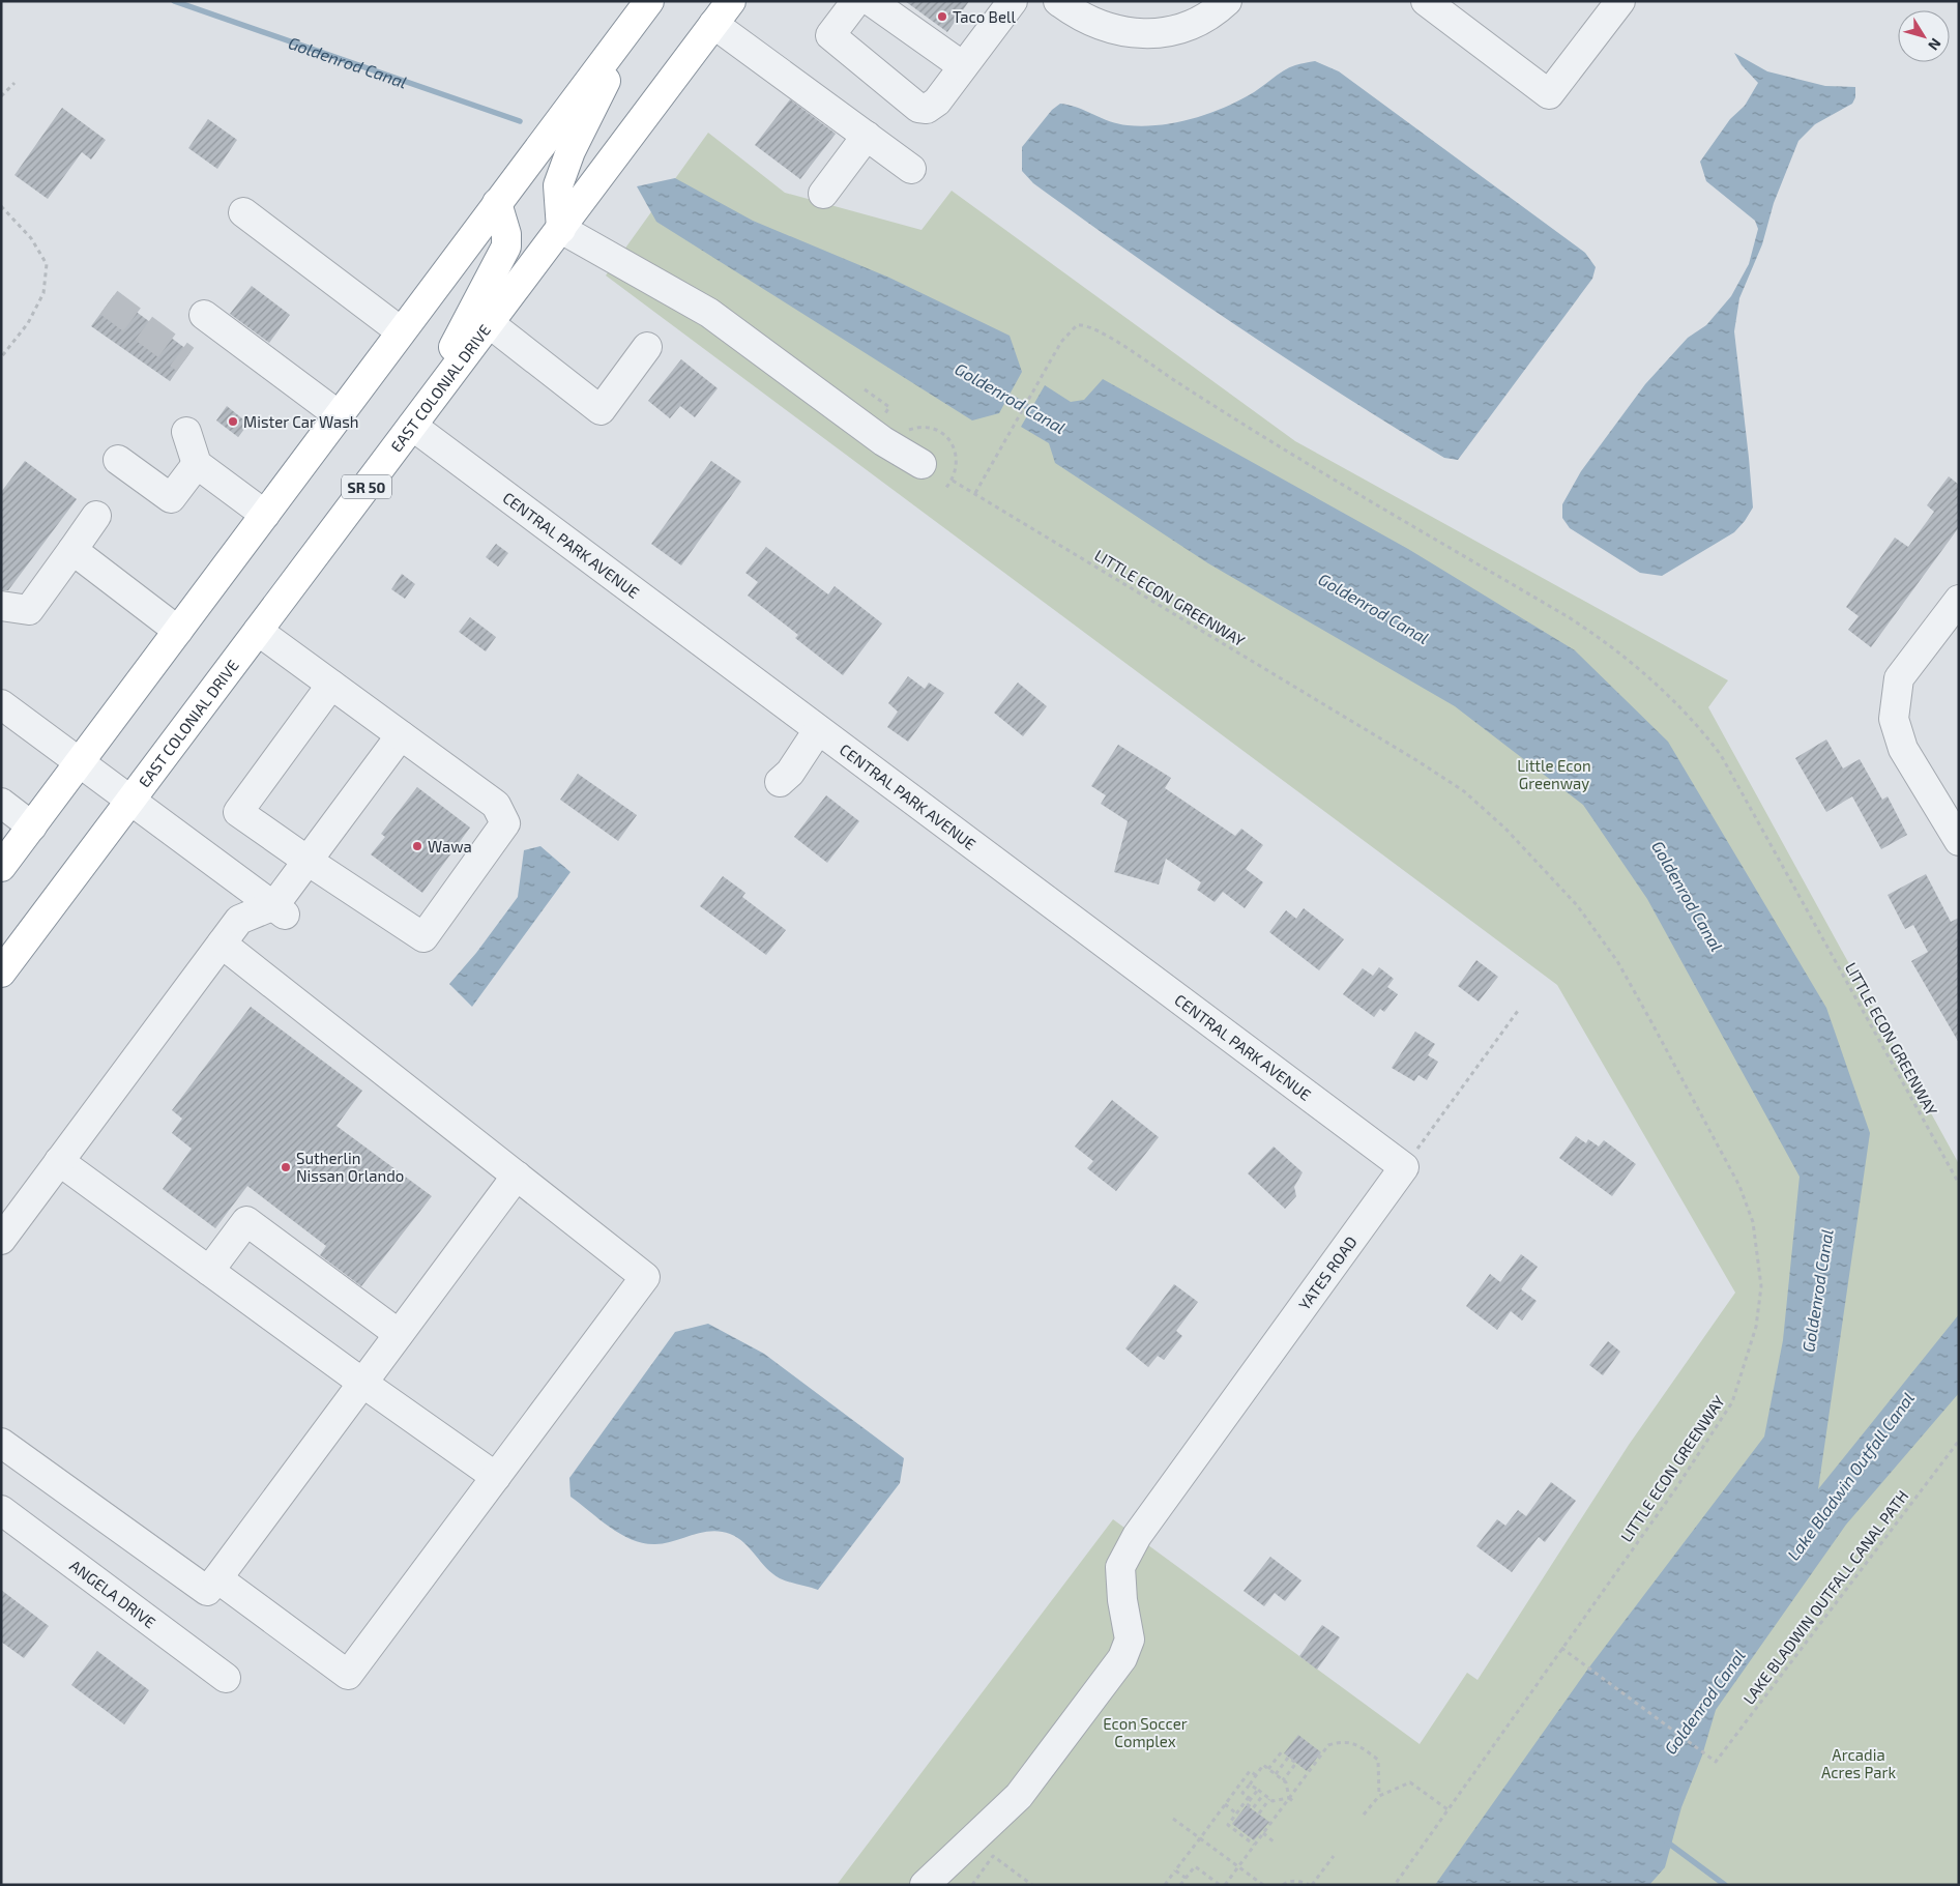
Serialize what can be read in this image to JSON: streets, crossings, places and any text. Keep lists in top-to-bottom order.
{
  "streets": {
    "highway": ["EAST COLONIAL DRIVE", "SR 50"],
    "street": ["CENTRAL PARK AVENUE", "YATES ROAD", "ANGELA DRIVE"],
    "path": ["LITTLE ECON GREENWAY", "LAKE BLADWIN OUTFALL CANAL PATH"]
  },
  "crossings": [
    ["EAST COLONIAL DRIVE", "CENTRAL PARK AVENUE"],
    ["CENTRAL PARK AVENUE", "YATES ROAD"],
    ["LITTLE ECON GREENWAY", "LAKE BLADWIN OUTFALL CANAL PATH"]
  ],
  "water": ["Goldenrod Canal", "Lake Bladwin Outfall Canal"],
  "parks": ["Little Econ Greenway", "Econ Soccer Complex", "Arcadia Acres Park"],
  "places": [
    "Taco Bell",
    "Mister Car Wash",
    "Wawa",
    "Sutherlin Nissan Orlando"
  ],
  "north": "bottom right"
}
